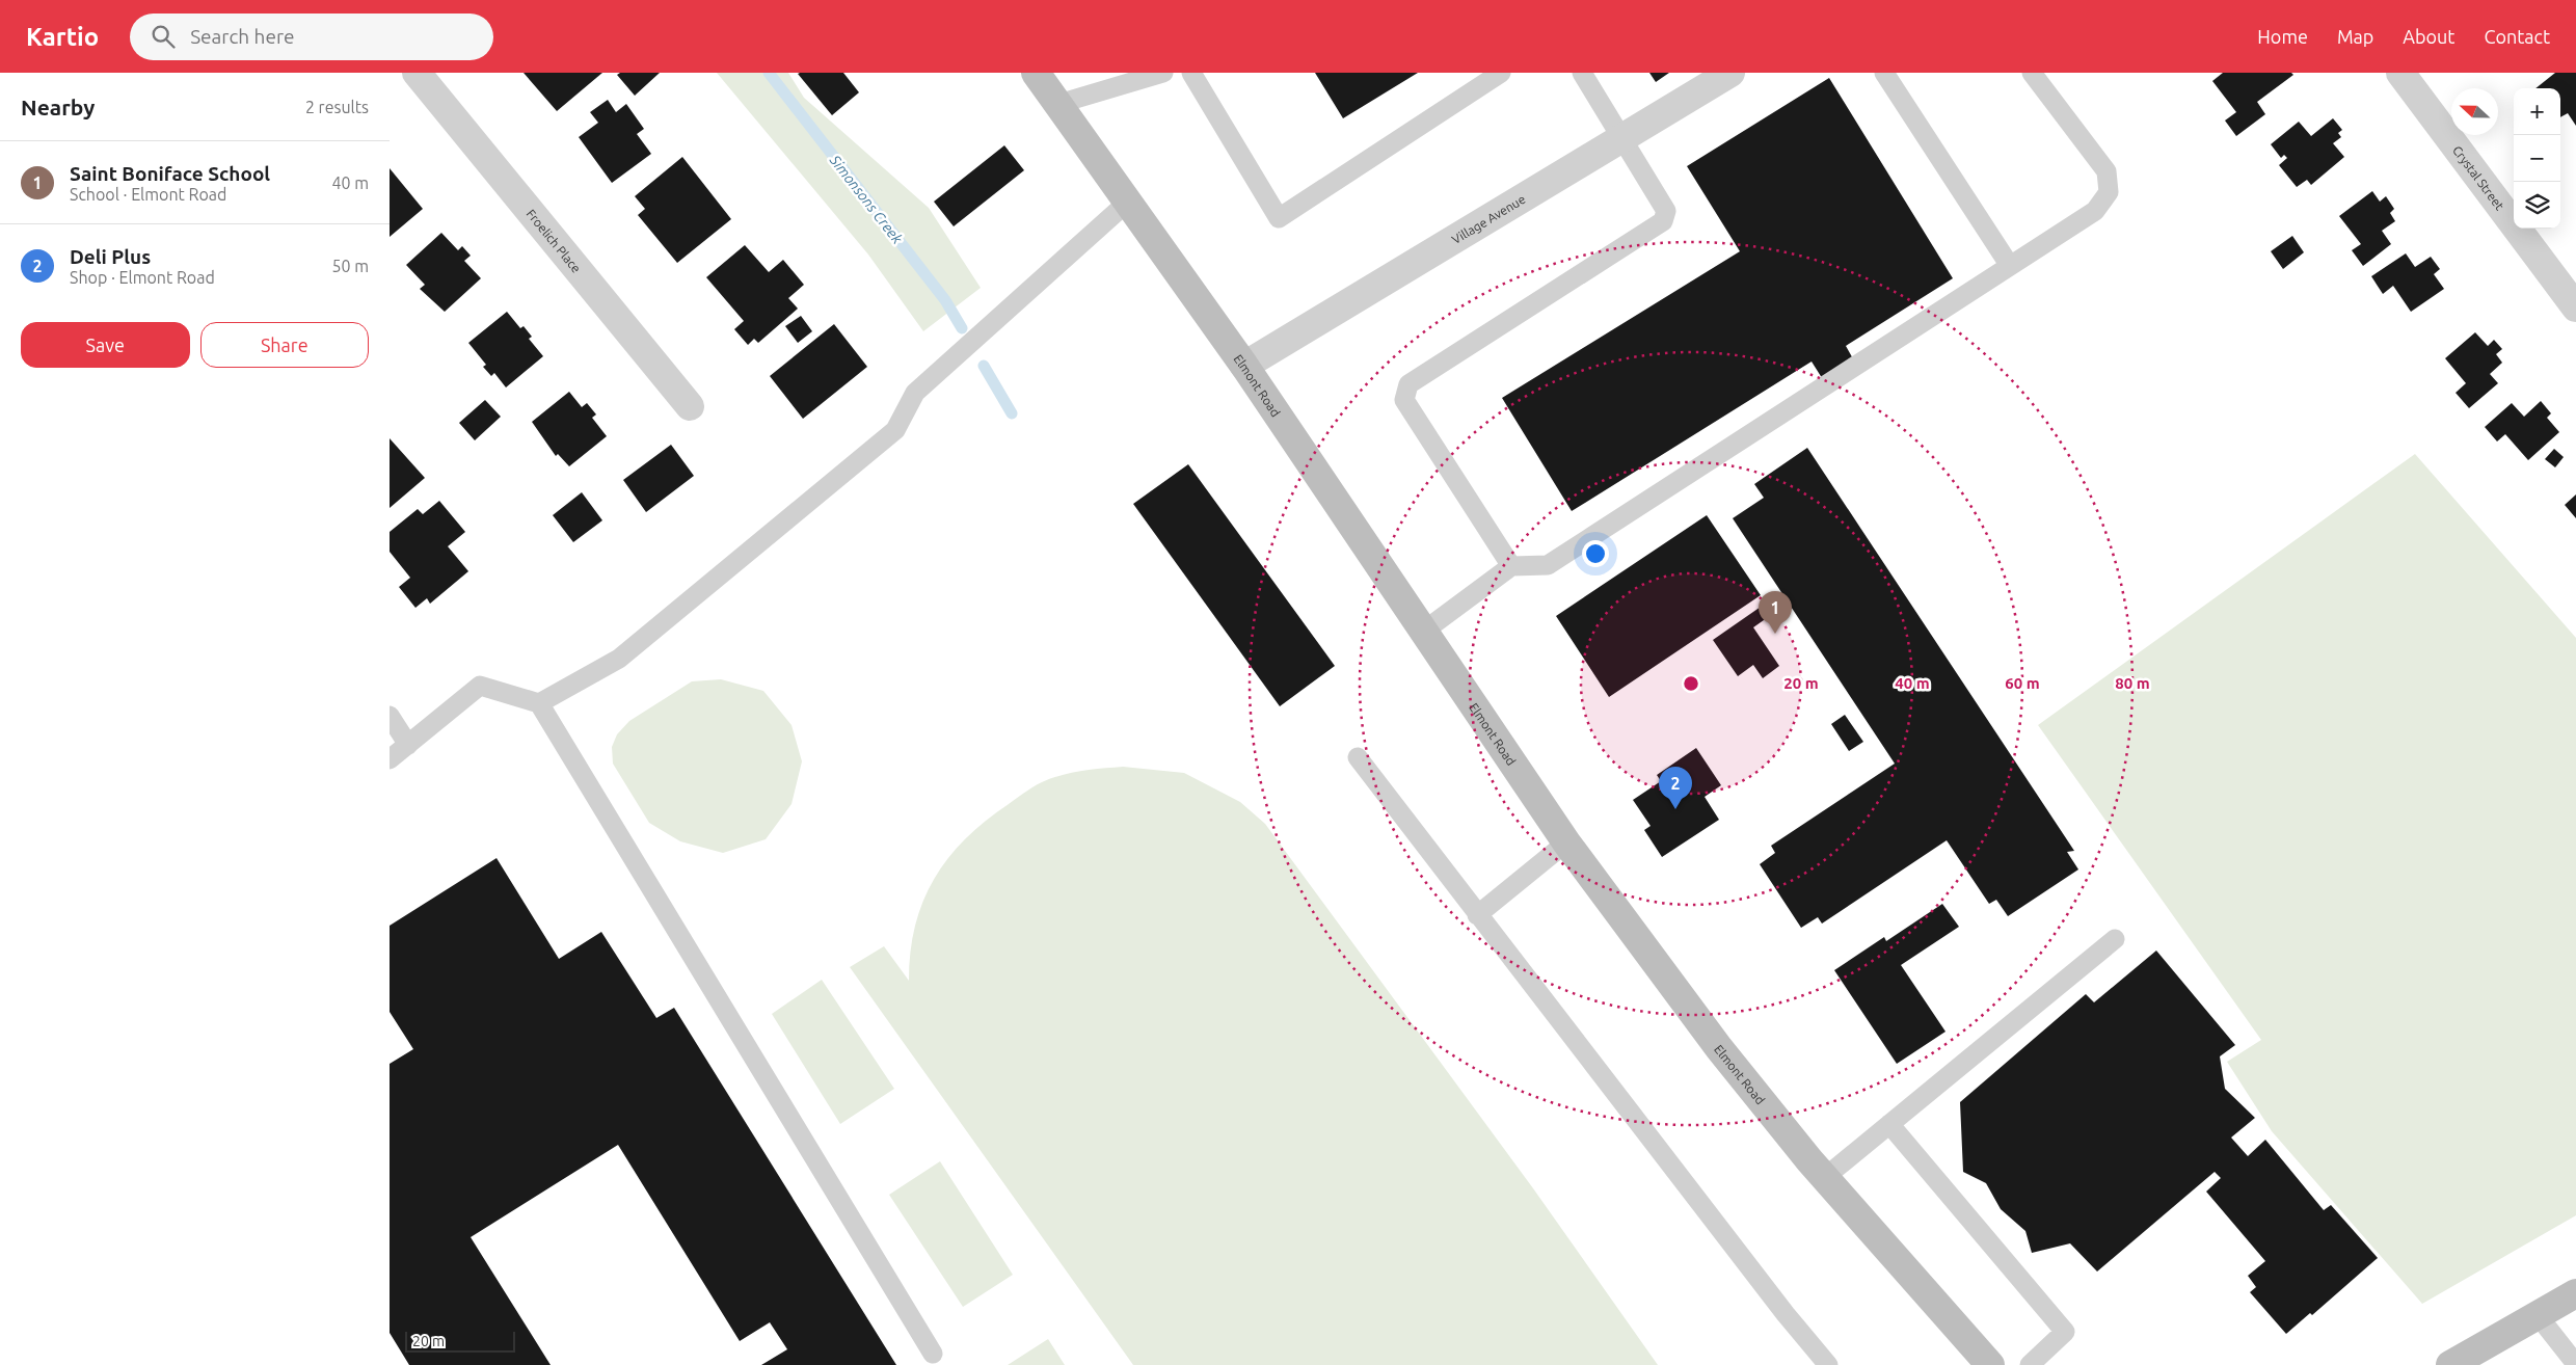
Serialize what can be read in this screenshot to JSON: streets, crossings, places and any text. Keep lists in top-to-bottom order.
{
  "streets": {
    "main road": ["Elmont Road"],
    "street": ["Crystal Street", "Village Avenue", "Froelich Place"]
  },
  "crossings": [
    ["Village Avenue", "Elmont Road"]
  ],
  "water": ["Simonsons Creek"],
  "scale_bar": "20 m",
  "north": "left",
  "page": {
    "header": "Kartio",
    "search": "Search here",
    "nav": [
      "Home",
      "Map",
      "About",
      "Contact"
    ],
    "heading": ["Nearby", "2 results"],
    "map_buttons": ["+", "−"],
    "list": [
      {
        "mark": "1",
        "name": "Saint Boniface School",
        "note": "School · Elmont Road",
        "value": "40 m"
      },
      {
        "mark": "2",
        "name": "Deli Plus",
        "note": "Shop · Elmont Road",
        "value": "50 m"
      }
    ],
    "buttons": ["Save", "Share"],
    "pins": ["1", "2"],
    "scale": "20 m"
  },
  "rings": [
    "20 m",
    "40 m",
    "60 m",
    "80 m"
  ]
}
